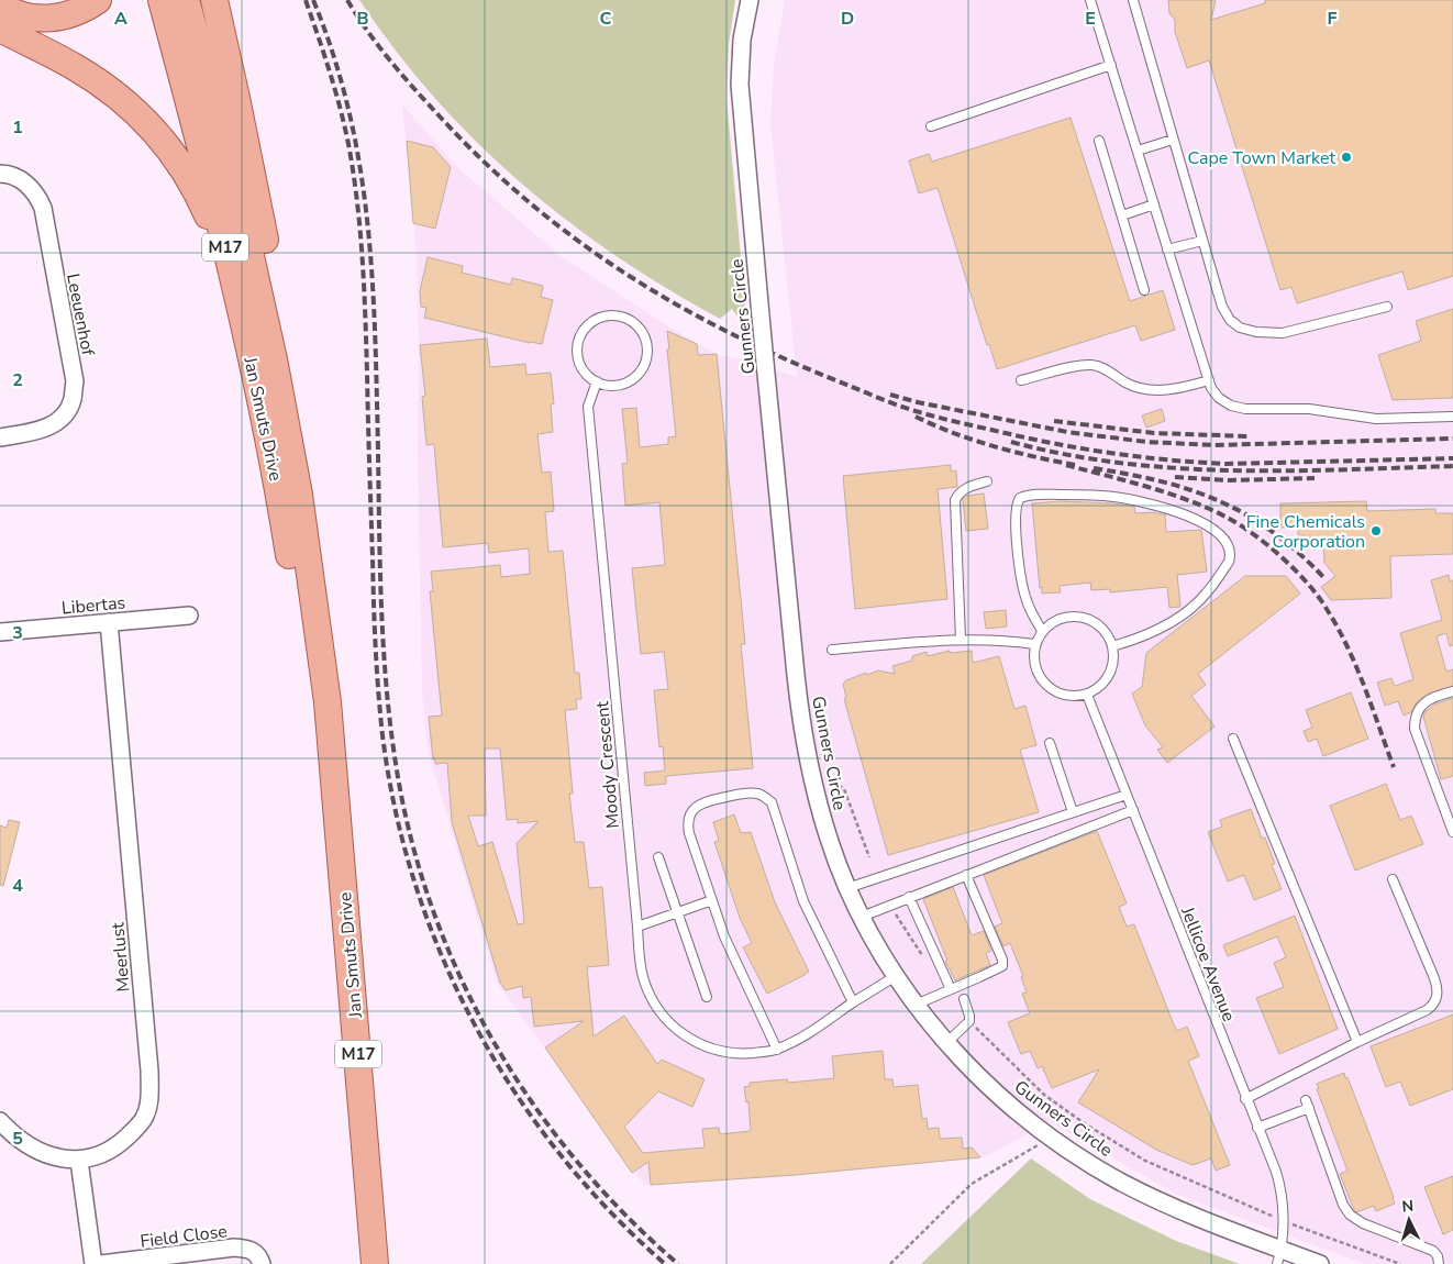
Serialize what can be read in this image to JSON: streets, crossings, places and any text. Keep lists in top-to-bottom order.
{
  "streets": {
    "main road": ["M17", "Jan Smuts Drive"],
    "street": [
      "Leeuenhof",
      "Gunners Circle",
      "Libertas",
      "Meerlust",
      "Field Close"
    ],
    "lane": ["Moody Crescent", "Jellicoe Avenue"]
  },
  "crossings": [
    ["Gunners Circle", "Moody Crescent"],
    ["Gunners Circle", "Jellicoe Avenue"],
    ["Libertas", "Meerlust"]
  ],
  "places": ["Cape Town Market", "Fine Chemicals Corporation"],
  "north": "top",
  "grid": {
    "columns": [
      "A",
      "B",
      "C",
      "D",
      "E",
      "F"
    ],
    "rows": [
      "1",
      "2",
      "3",
      "4",
      "5"
    ]
  }
}
